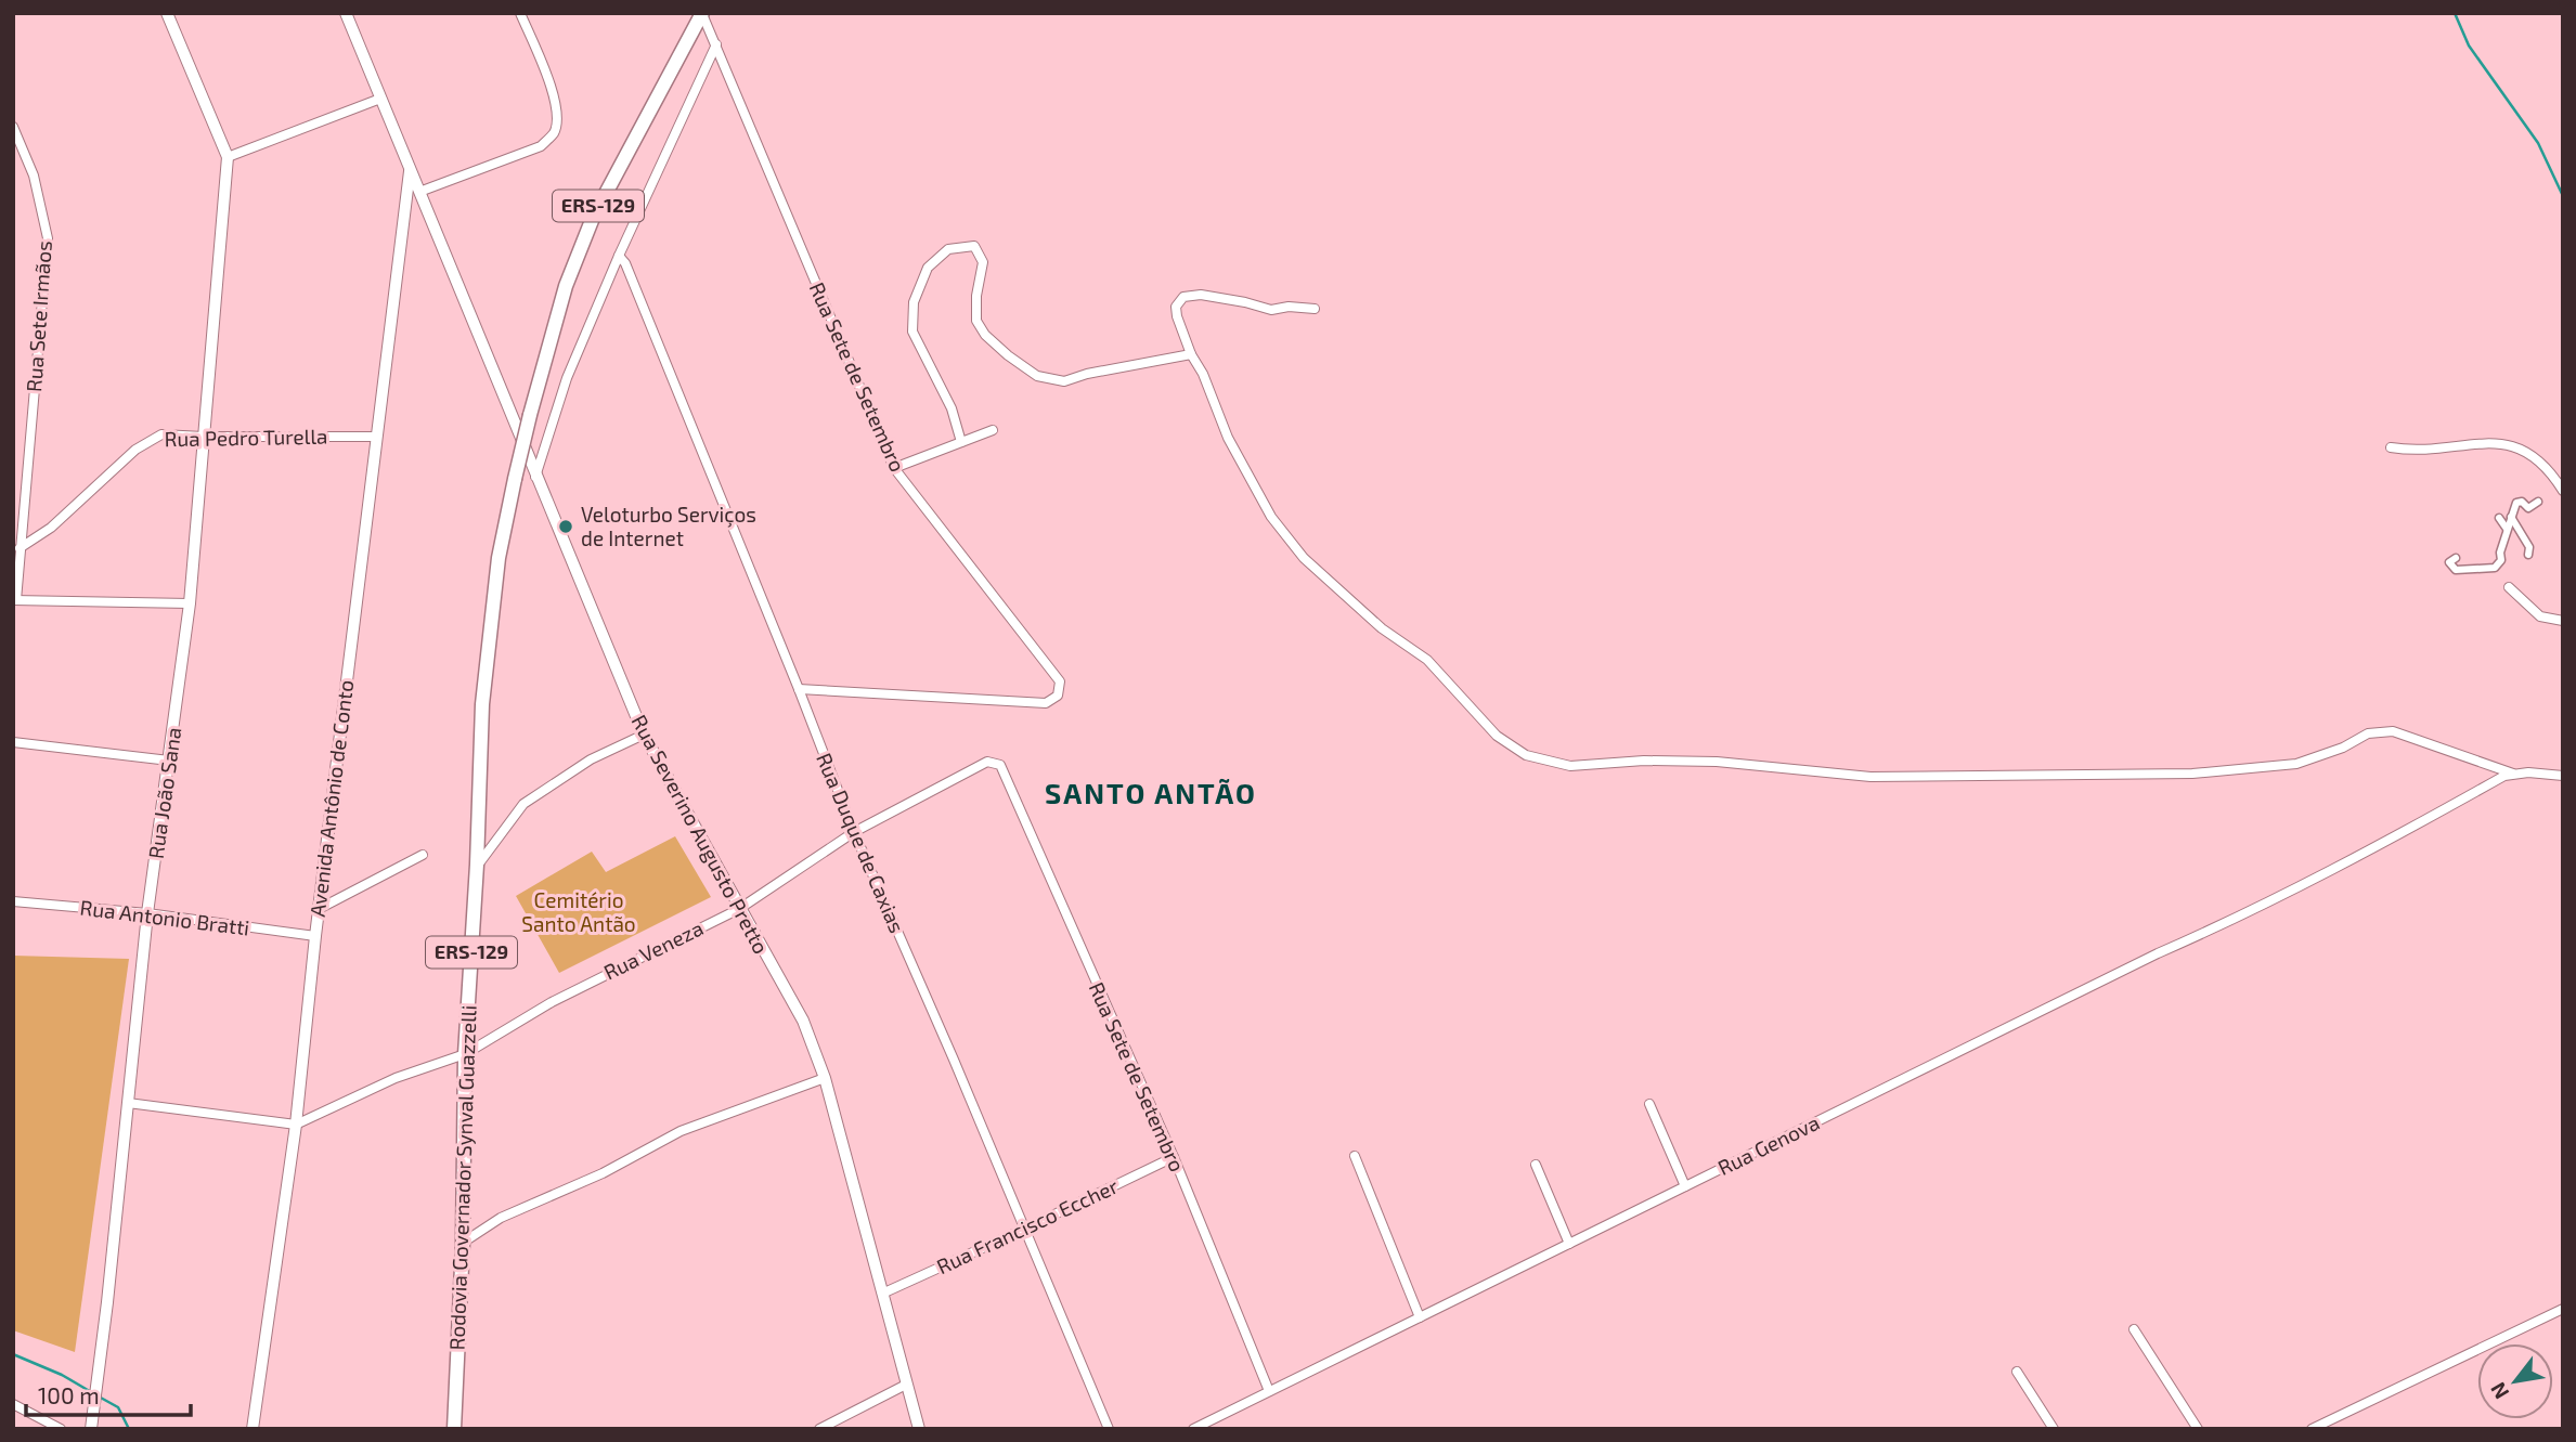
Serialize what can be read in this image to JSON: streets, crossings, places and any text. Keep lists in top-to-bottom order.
{
  "streets": {
    "main road": ["ERS-129", "Rodovia Governador Synval Guazzelli"],
    "street": [
      "Rua Sete Irmãos",
      "Rua Sete de Setembro",
      "Rua Pedro Turella",
      "Rua João Sana",
      "Avenida Antônio de Conto",
      "Rua Severino Augusto Pretto",
      "Rua Duque de Caxias",
      "Rua Antonio Bratti",
      "Rua Veneza",
      "Rua Genova",
      "Rua Francisco Eccher"
    ]
  },
  "crossings": [
    ["Rua Sete Irmãos", "Rua Pedro Turella"],
    ["Rua Sete de Setembro", "Rua Duque de Caxias"],
    ["Rua Sete de Setembro", "Rua Veneza"],
    ["Rua Sete de Setembro", "Rua Genova"],
    ["Rua Sete de Setembro", "Rodovia Governador Synval Guazzelli"],
    ["Rua Sete de Setembro", "Rua Francisco Eccher"],
    ["Rua Pedro Turella", "Rua João Sana"],
    ["Rua Pedro Turella", "Avenida Antônio de Conto"],
    ["Rua João Sana", "Rua Antonio Bratti"],
    ["Avenida Antônio de Conto", "Rua Severino Augusto Pretto"],
    ["Avenida Antônio de Conto", "Rua Antonio Bratti"],
    ["Avenida Antônio de Conto", "Rua Veneza"],
    ["Rua Severino Augusto Pretto", "Rua Veneza"],
    ["Rua Severino Augusto Pretto", "Rua Francisco Eccher"],
    ["Rua Duque de Caxias", "Rua Veneza"],
    ["Rua Duque de Caxias", "Rua Francisco Eccher"],
    ["Rua Veneza", "Rodovia Governador Synval Guazzelli"]
  ],
  "districts": ["SANTO ANTÃO"],
  "parks": ["Cemitério Santo Antão"],
  "places": ["Veloturbo Serviços de Internet"],
  "scale_bar": "100 m",
  "north": "bottom left"
}
